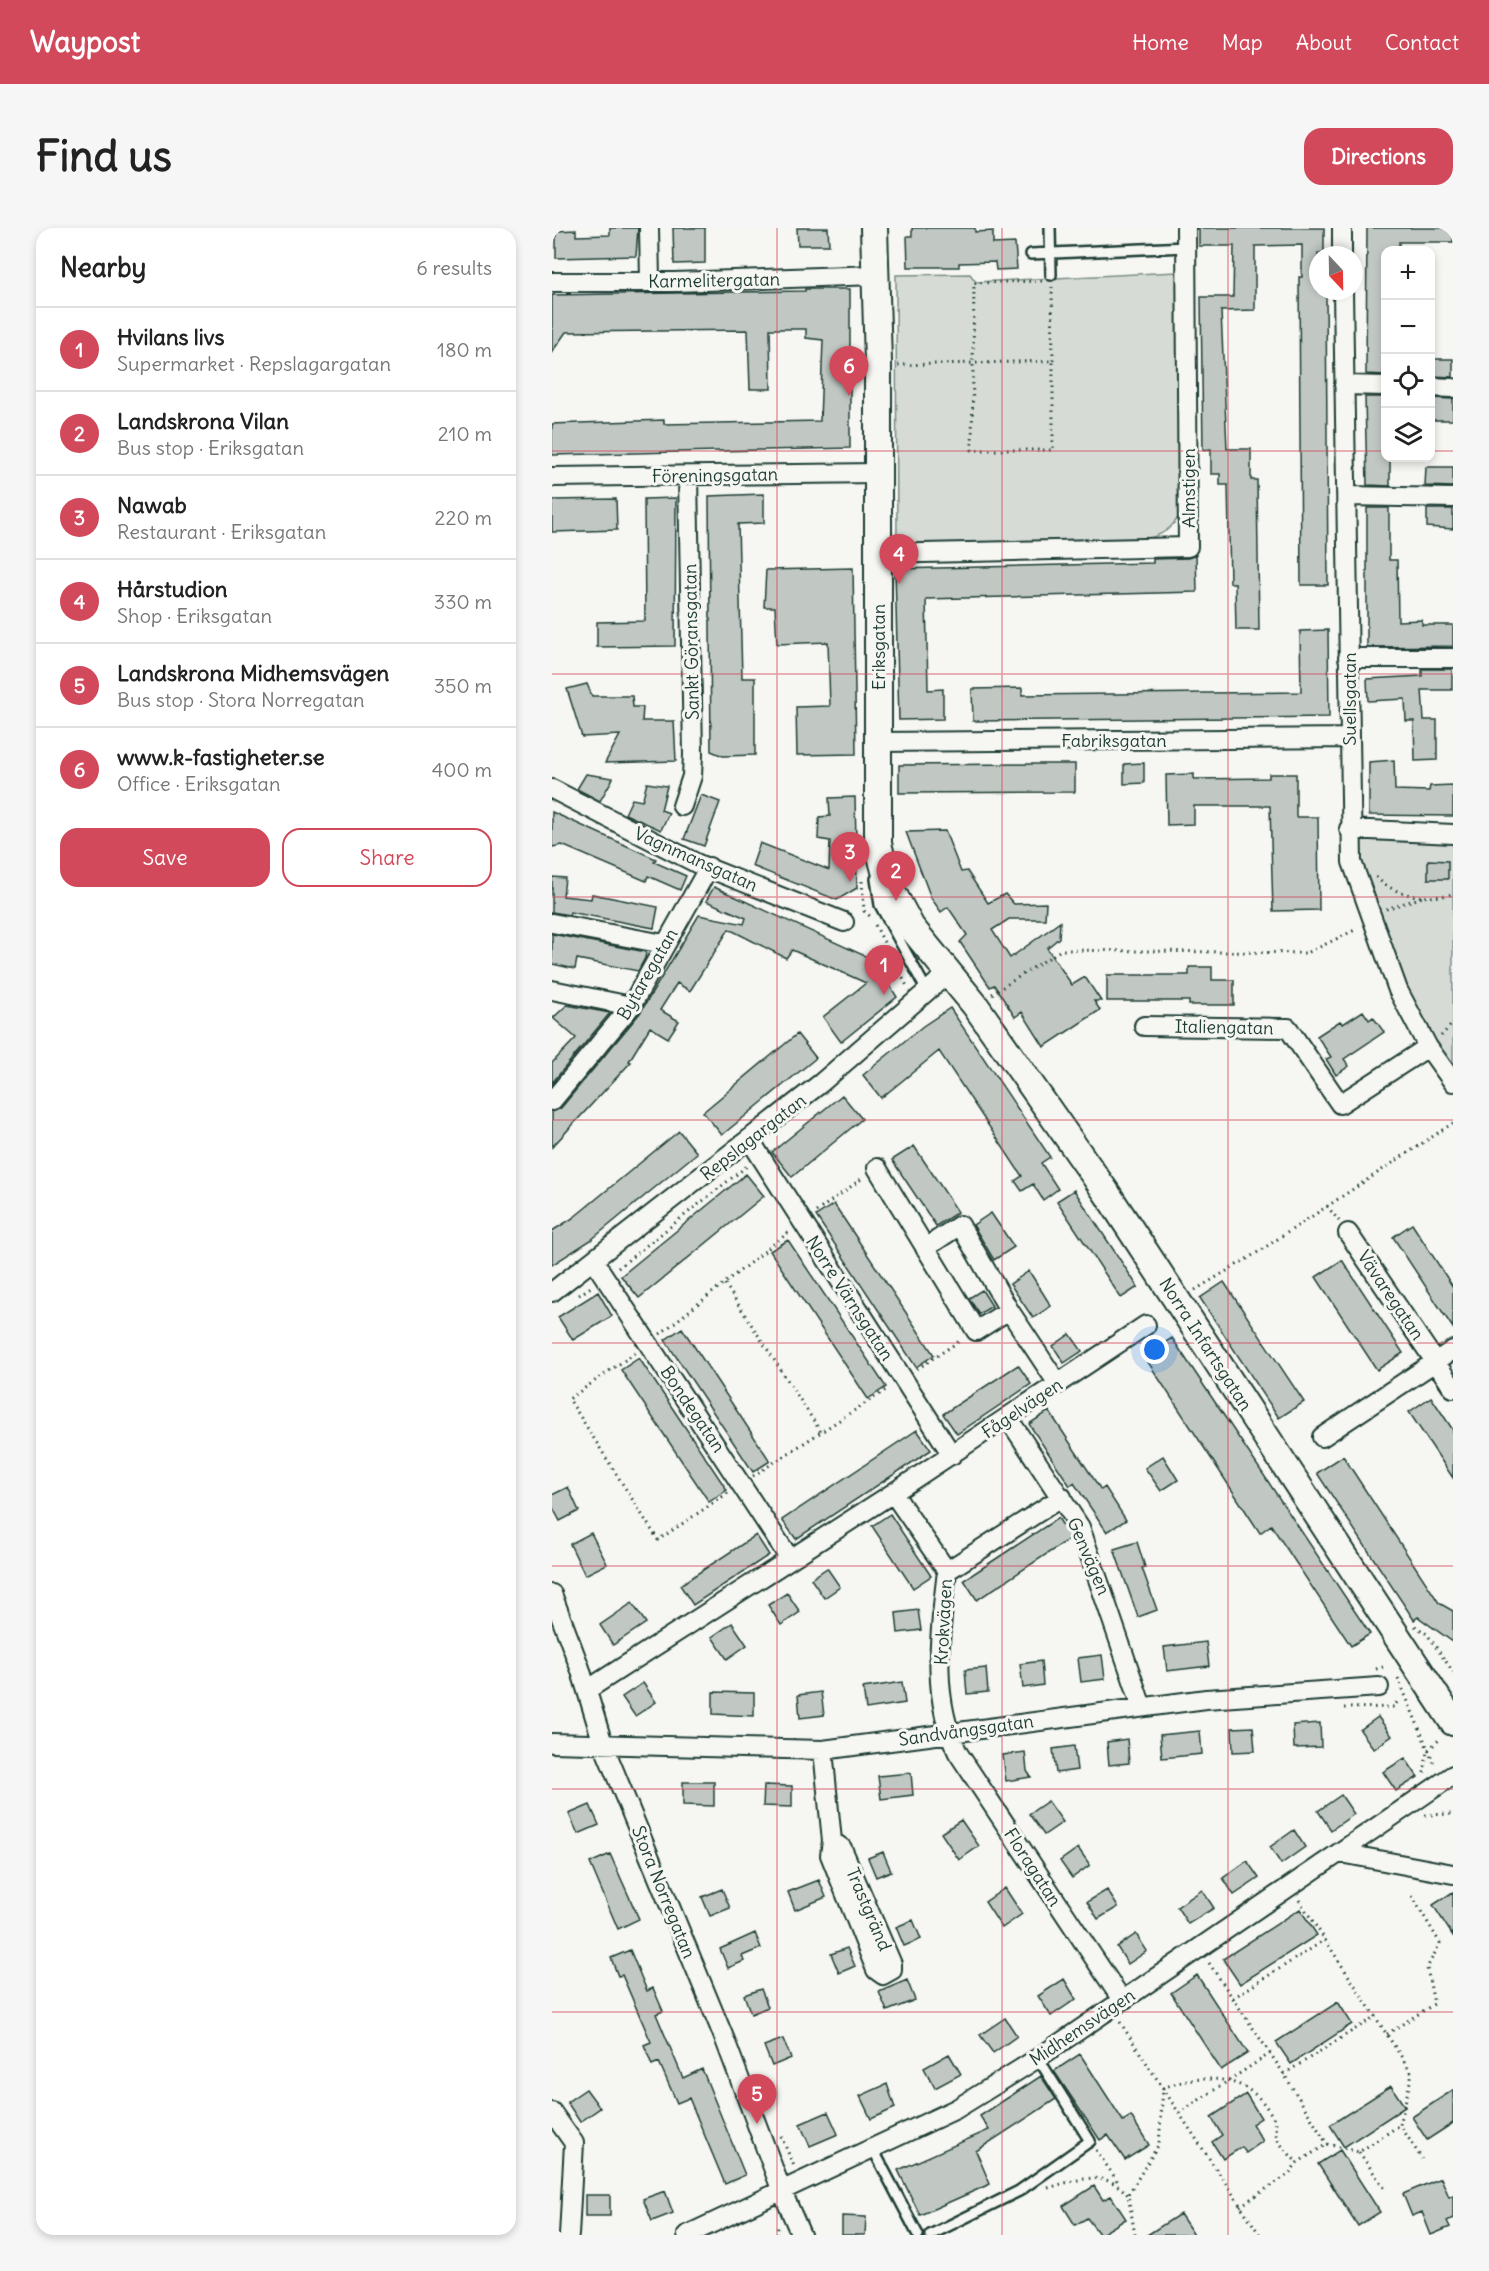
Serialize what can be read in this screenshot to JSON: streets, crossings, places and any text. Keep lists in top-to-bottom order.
{
  "streets": {
    "street": [
      "Karmelitergatan",
      "Föreningsgatan",
      "Almstigen",
      "Sankt Göransgatan",
      "Eriksgatan",
      "Suellsgatan",
      "Fabriksgatan",
      "Vagnmansgatan",
      "Bytaregatan",
      "Italiengatan",
      "Repslagargatan",
      "Vävaregatan",
      "Norre Värnsgatan",
      "Norra Infartsgatan",
      "Fågelvägen",
      "Bondegatan",
      "Genvägen",
      "Krokvägen",
      "Sandvångsgatan",
      "Floragatan",
      "Stora Norregatan",
      "Trastgränd",
      "Midhemsvägen"
    ]
  },
  "crossings": [
    ["Karmelitergatan", "Eriksgatan"],
    ["Föreningsgatan", "Sankt Göransgatan"],
    ["Föreningsgatan", "Eriksgatan"],
    ["Almstigen", "Eriksgatan"],
    ["Eriksgatan", "Fabriksgatan"],
    ["Eriksgatan", "Repslagargatan"],
    ["Eriksgatan", "Norra Infartsgatan"],
    ["Suellsgatan", "Fabriksgatan"],
    ["Suellsgatan", "Italiengatan"],
    ["Vagnmansgatan", "Bytaregatan"],
    ["Repslagargatan", "Norre Värnsgatan"],
    ["Repslagargatan", "Norra Infartsgatan"],
    ["Repslagargatan", "Bondegatan"],
    ["Norre Värnsgatan", "Fågelvägen"],
    ["Fågelvägen", "Bondegatan"],
    ["Fågelvägen", "Genvägen"],
    ["Fågelvägen", "Krokvägen"],
    ["Fågelvägen", "Stora Norregatan"],
    ["Genvägen", "Sandvångsgatan"],
    ["Krokvägen", "Sandvångsgatan"],
    ["Krokvägen", "Floragatan"],
    ["Sandvångsgatan", "Floragatan"],
    ["Sandvångsgatan", "Stora Norregatan"],
    ["Floragatan", "Midhemsvägen"],
    ["Stora Norregatan", "Midhemsvägen"]
  ],
  "north": "bottom",
  "page": {
    "header": "Waypost",
    "nav": [
      "Home",
      "Map",
      "About",
      "Contact"
    ],
    "buttons": [
      "Directions",
      ["Save", "Share"]
    ],
    "title": "Find us",
    "heading": ["Nearby", "6 results"],
    "map_buttons": ["+", "−"],
    "list": [
      {
        "mark": "1",
        "name": "Hvilans livs",
        "note": "Supermarket · Repslagargatan",
        "value": "180 m"
      },
      {
        "mark": "2",
        "name": "Landskrona Vilan",
        "note": "Bus stop · Eriksgatan",
        "value": "210 m"
      },
      {
        "mark": "3",
        "name": "Nawab",
        "note": "Restaurant · Eriksgatan",
        "value": "220 m"
      },
      {
        "mark": "4",
        "name": "Hårstudion",
        "note": "Shop · Eriksgatan",
        "value": "330 m"
      },
      {
        "mark": "5",
        "name": "Landskrona Midhemsvägen",
        "note": "Bus stop · Stora Norregatan",
        "value": "350 m"
      },
      {
        "mark": "6",
        "name": "www.k-fastigheter.se",
        "note": "Office · Eriksgatan",
        "value": "400 m"
      }
    ],
    "pins": [
      "6",
      "4",
      "3",
      "2",
      "1",
      "5"
    ]
  }
}
